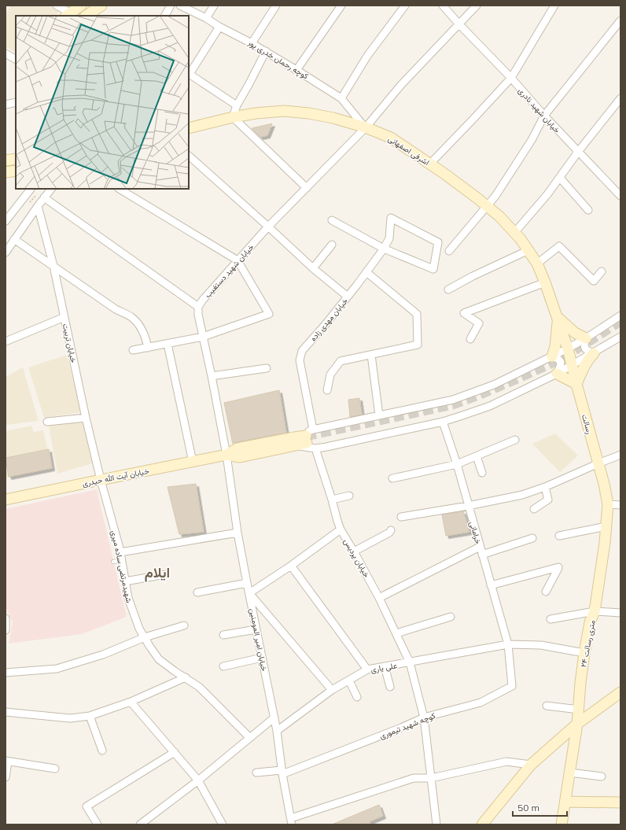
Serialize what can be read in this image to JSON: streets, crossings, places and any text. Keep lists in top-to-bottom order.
{
  "streets": {
    "main road": [
      "اشرفی اصفهانی",
      "رسالت",
      "خیابان آیت الله حیدری",
      "۲۴ متری رسالت"
    ],
    "street": [
      "کوچه رحمان خدری پور",
      "خیابان شهید نادری",
      "خیابان شهید دستغیب",
      "خیابان مهدی زاده",
      "خیابان تربیت",
      "خرامانی",
      "خیابان پردیس",
      "شهیدمرتضی ساده میری",
      "خیابان امیر المومنین",
      "علی یاری",
      "کوچه شهید تیموری"
    ]
  },
  "crossings": [
    ["کوچه رحمان خدری پور", "اشرفی اصفهانی"],
    ["کوچه رحمان خدری پور", "خیابان شهید دستغیب"],
    ["خیابان شهید نادری", "خیابان شهید دستغیب"],
    ["اشرفی اصفهانی", "خیابان شهید دستغیب"],
    ["اشرفی اصفهانی", "رسالت"],
    ["خیابان مهدی زاده", "خیابان آیت الله حیدری"],
    ["خیابان مهدی زاده", "خیابان پردیس"],
    ["خیابان تربیت", "خیابان آیت الله حیدری"],
    ["خیابان تربیت", "شهیدمرتضی ساده میری"],
    ["رسالت", "۲۴ متری رسالت"],
    ["خیابان آیت الله حیدری", "خیابان پردیس"],
    ["خیابان آیت الله حیدری", "شهیدمرتضی ساده میری"],
    ["خیابان آیت الله حیدری", "خیابان امیر المومنین"],
    ["خرامانی", "علی یاری"],
    ["خرامانی", "کوچه شهید تیموری"],
    ["خیابان پردیس", "علی یاری"],
    ["خیابان پردیس", "کوچه شهید تیموری"],
    ["خیابان امیر المومنین", "علی یاری"],
    ["خیابان امیر المومنین", "کوچه شهید تیموری"],
    ["۲۴ متری رسالت", "علی یاری"],
    ["علی یاری", "کوچه شهید تیموری"]
  ],
  "districts": ["ایلام"],
  "scale_bar": "50 m"
}
